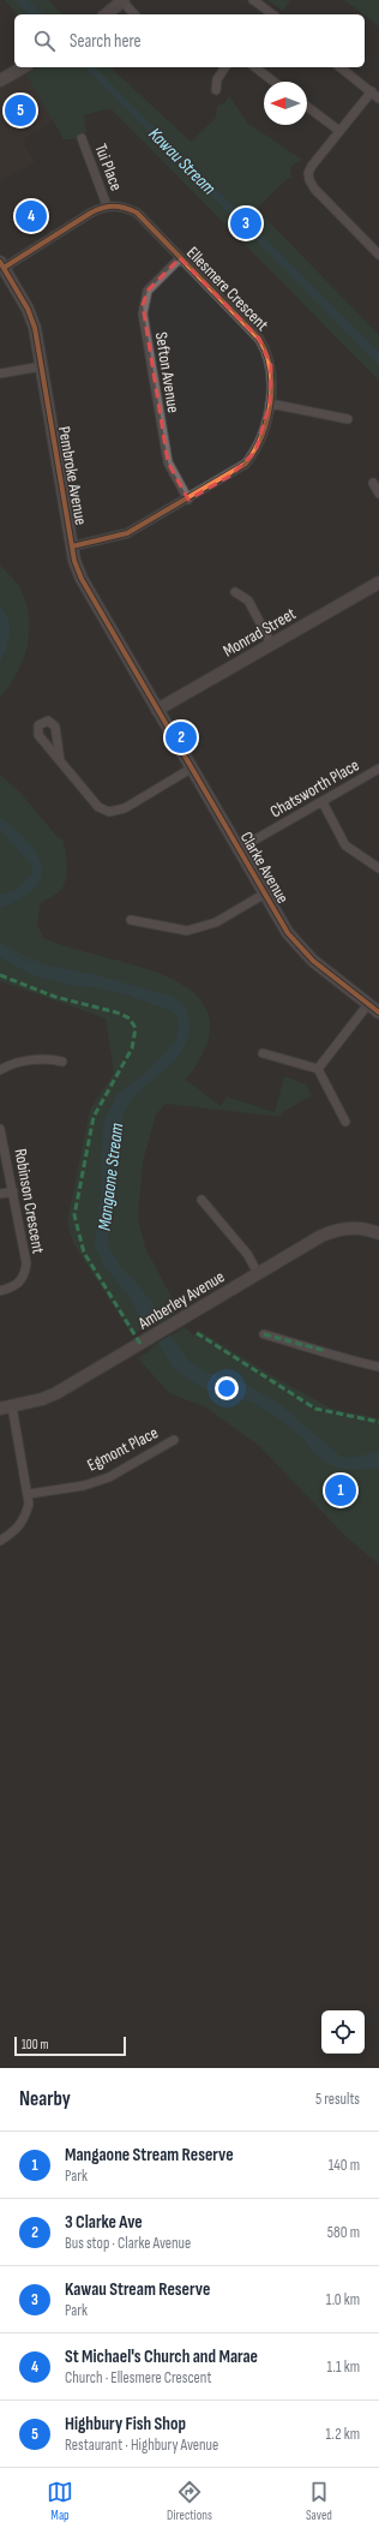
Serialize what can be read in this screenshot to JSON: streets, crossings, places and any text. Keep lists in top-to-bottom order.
{
  "streets": {
    "street": [
      "Tui Place",
      "Ellesmere Crescent",
      "Sefton Avenue",
      "Pembroke Avenue",
      "Monrad Street",
      "Chatsworth Place",
      "Clarke Avenue",
      "Robinson Crescent",
      "Amberley Avenue",
      "Egmont Place"
    ]
  },
  "crossings": [
    ["Tui Place", "Ellesmere Crescent"],
    ["Ellesmere Crescent", "Sefton Avenue"],
    ["Ellesmere Crescent", "Pembroke Avenue"],
    ["Pembroke Avenue", "Monrad Street"],
    ["Pembroke Avenue", "Clarke Avenue"],
    ["Monrad Street", "Clarke Avenue"],
    ["Chatsworth Place", "Clarke Avenue"]
  ],
  "water": ["Kawau Stream", "Mangaone Stream"],
  "scale_bar": "100 m",
  "north": "left",
  "page": {
    "search": "Search here",
    "pins": [
      "5",
      "4",
      "3",
      "2",
      "1"
    ],
    "scale": "100 m",
    "heading": ["Nearby", "5 results"],
    "list": [
      {
        "mark": "1",
        "name": "Mangaone Stream Reserve",
        "note": "Park",
        "value": "140 m"
      },
      {
        "mark": "2",
        "name": "3 Clarke Ave",
        "note": "Bus stop · Clarke Avenue",
        "value": "580 m"
      },
      {
        "mark": "3",
        "name": "Kawau Stream Reserve",
        "note": "Park",
        "value": "1.0 km"
      },
      {
        "mark": "4",
        "name": "St Michael's Church and Marae",
        "note": "Church · Ellesmere Crescent",
        "value": "1.1 km"
      },
      {
        "mark": "5",
        "name": "Highbury Fish Shop",
        "note": "Restaurant · Highbury Avenue",
        "value": "1.2 km"
      }
    ],
    "nav": ["Map", "Directions", "Saved"]
  }
}
